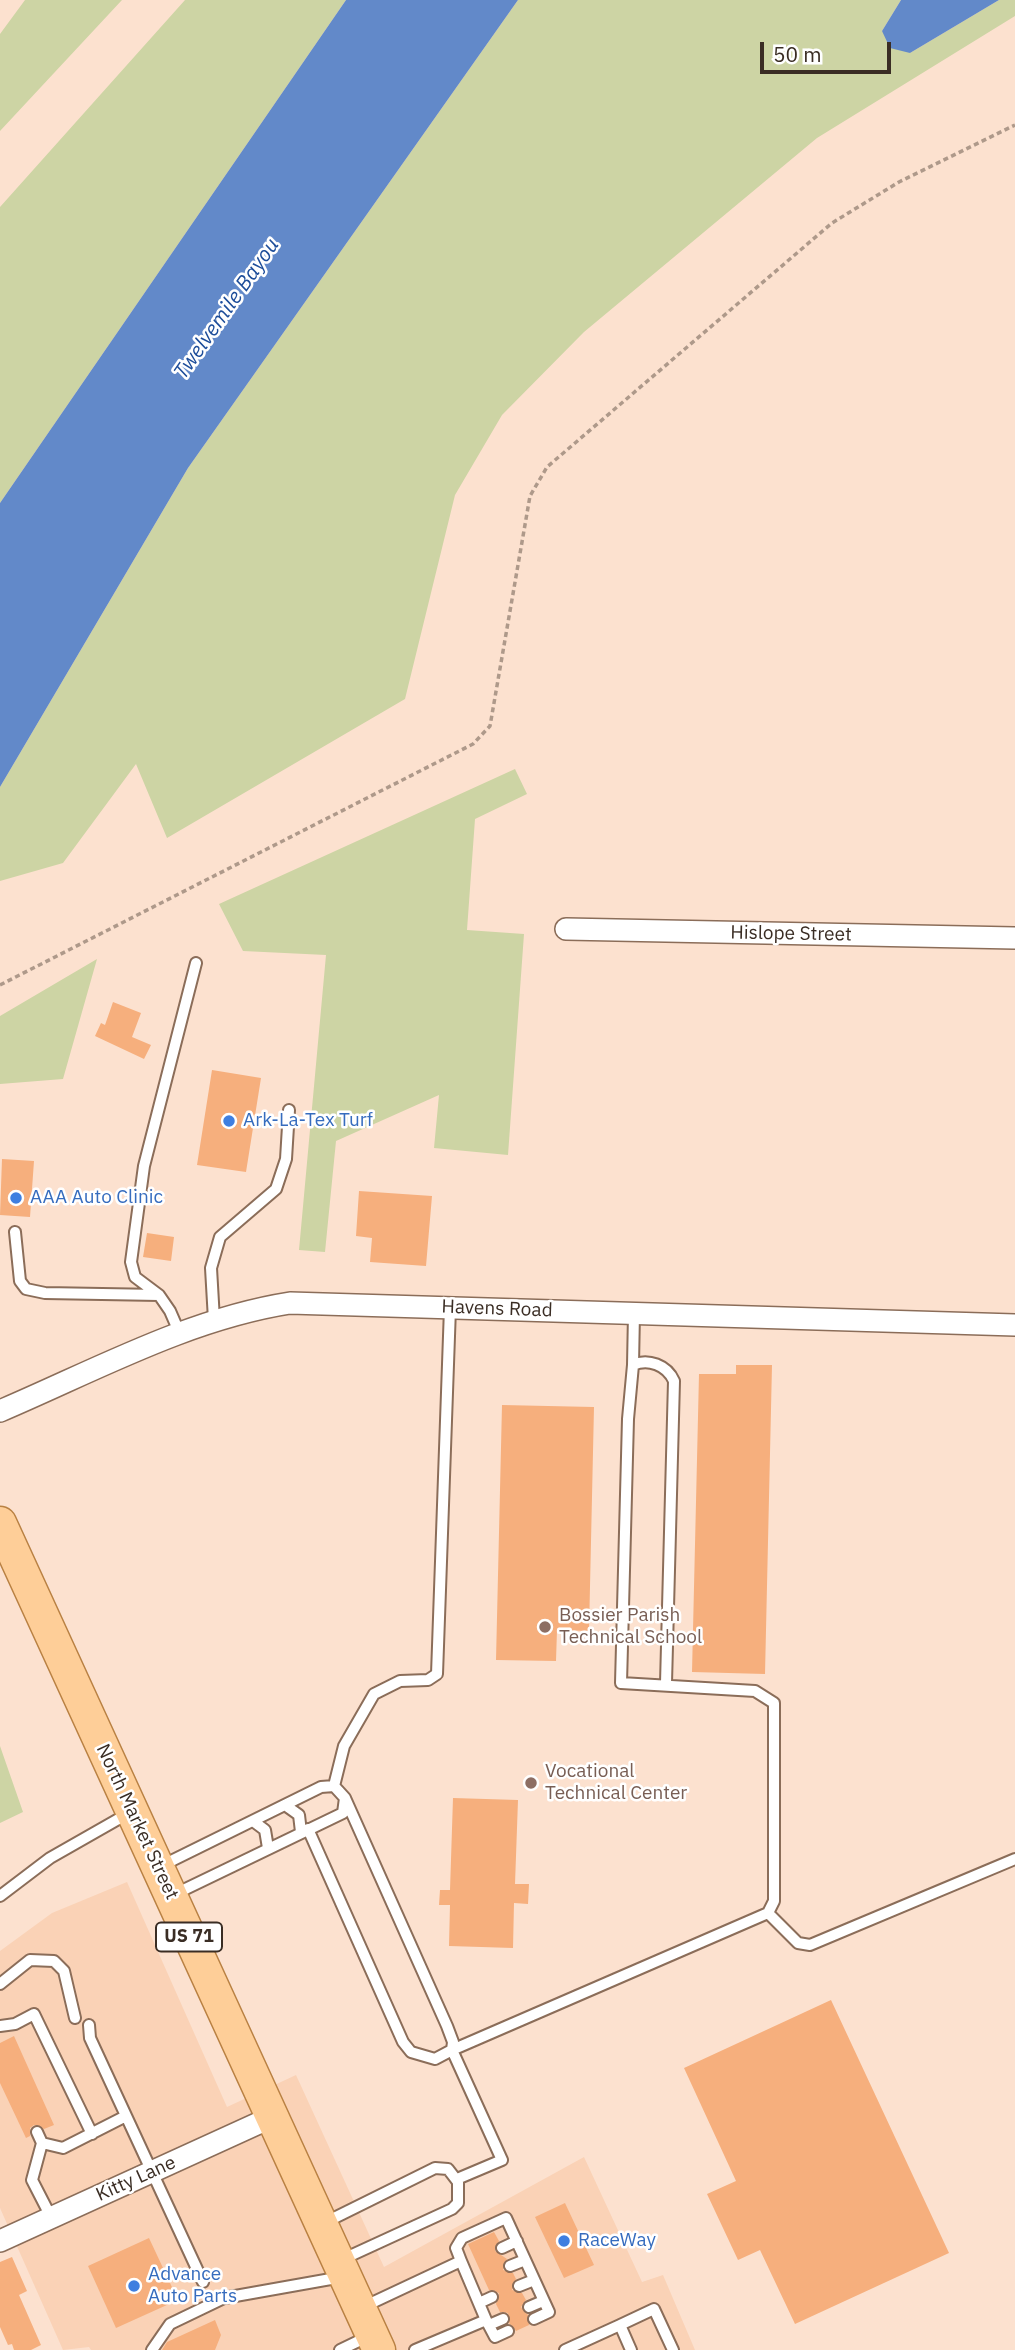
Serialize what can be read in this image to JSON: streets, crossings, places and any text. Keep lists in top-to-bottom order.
{
  "streets": {
    "main road": ["North Market Street", "US 71"],
    "street": ["Hislope Street", "Havens Road", "Kitty Lane"]
  },
  "crossings": [
    ["North Market Street", "Kitty Lane"]
  ],
  "water": ["Twelvemile Bayou"],
  "places": [
    "Ark-La-Tex Turf",
    "AAA Auto Clinic",
    "Bossier Parish Technical School",
    "Vocational Technical Center",
    "RaceWay",
    "Advance Auto Parts"
  ],
  "scale_bar": "50 m"
}
